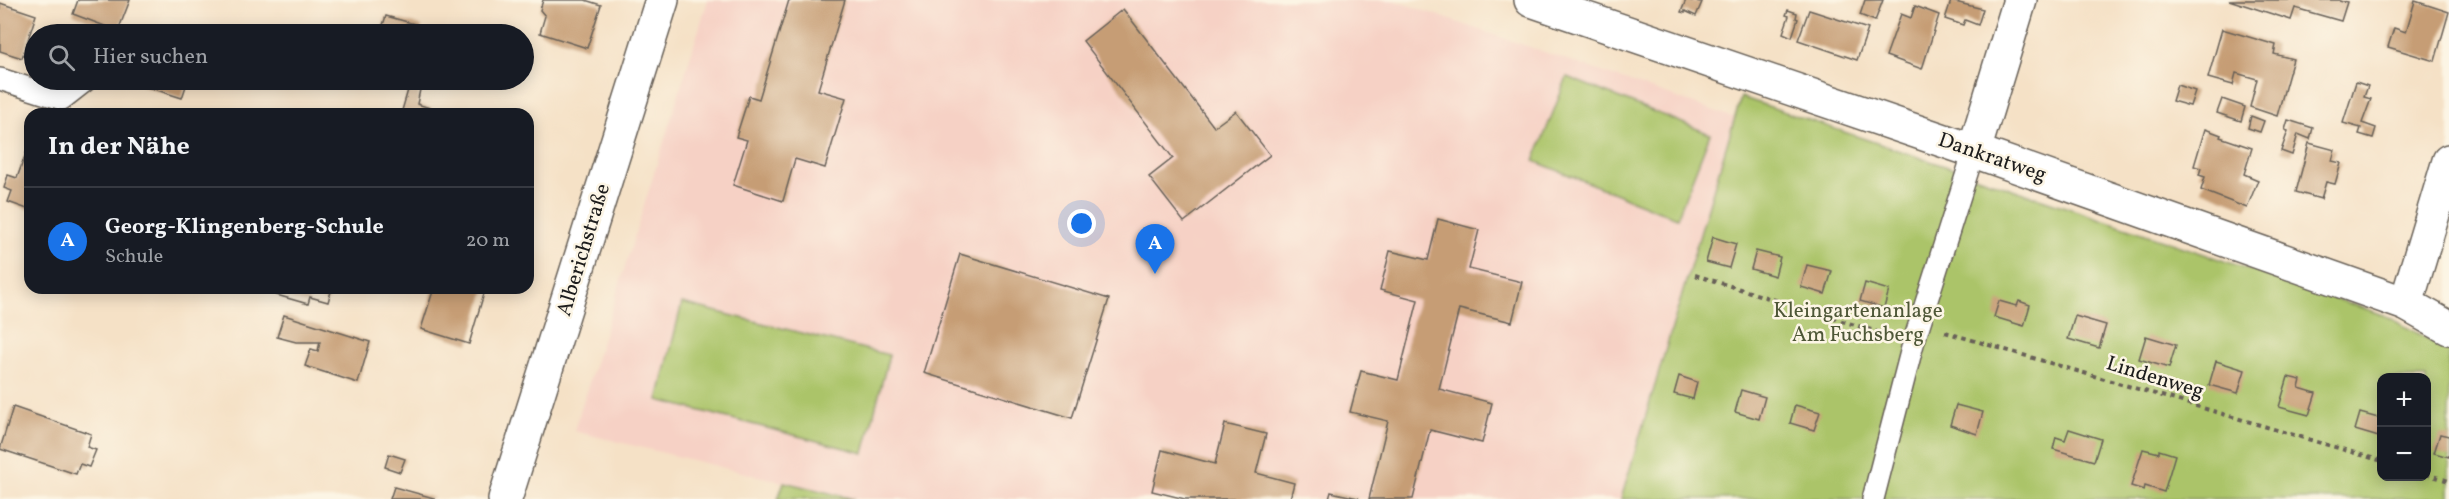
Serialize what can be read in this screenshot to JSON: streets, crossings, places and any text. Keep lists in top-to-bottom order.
{
  "streets": {
    "street": ["Dankratweg", "Alberichstraße"],
    "path": ["Lindenweg"]
  },
  "parks": ["Kleingartenanlage Am Fuchsberg"],
  "page": {
    "search": "Hier suchen",
    "heading": "In der Nähe",
    "list": [
      {
        "mark": "A",
        "name": "Georg-Klingenberg-Schule",
        "note": "Schule",
        "value": "20 m"
      }
    ],
    "pins": "A",
    "map_buttons": ["+", "−"]
  }
}
